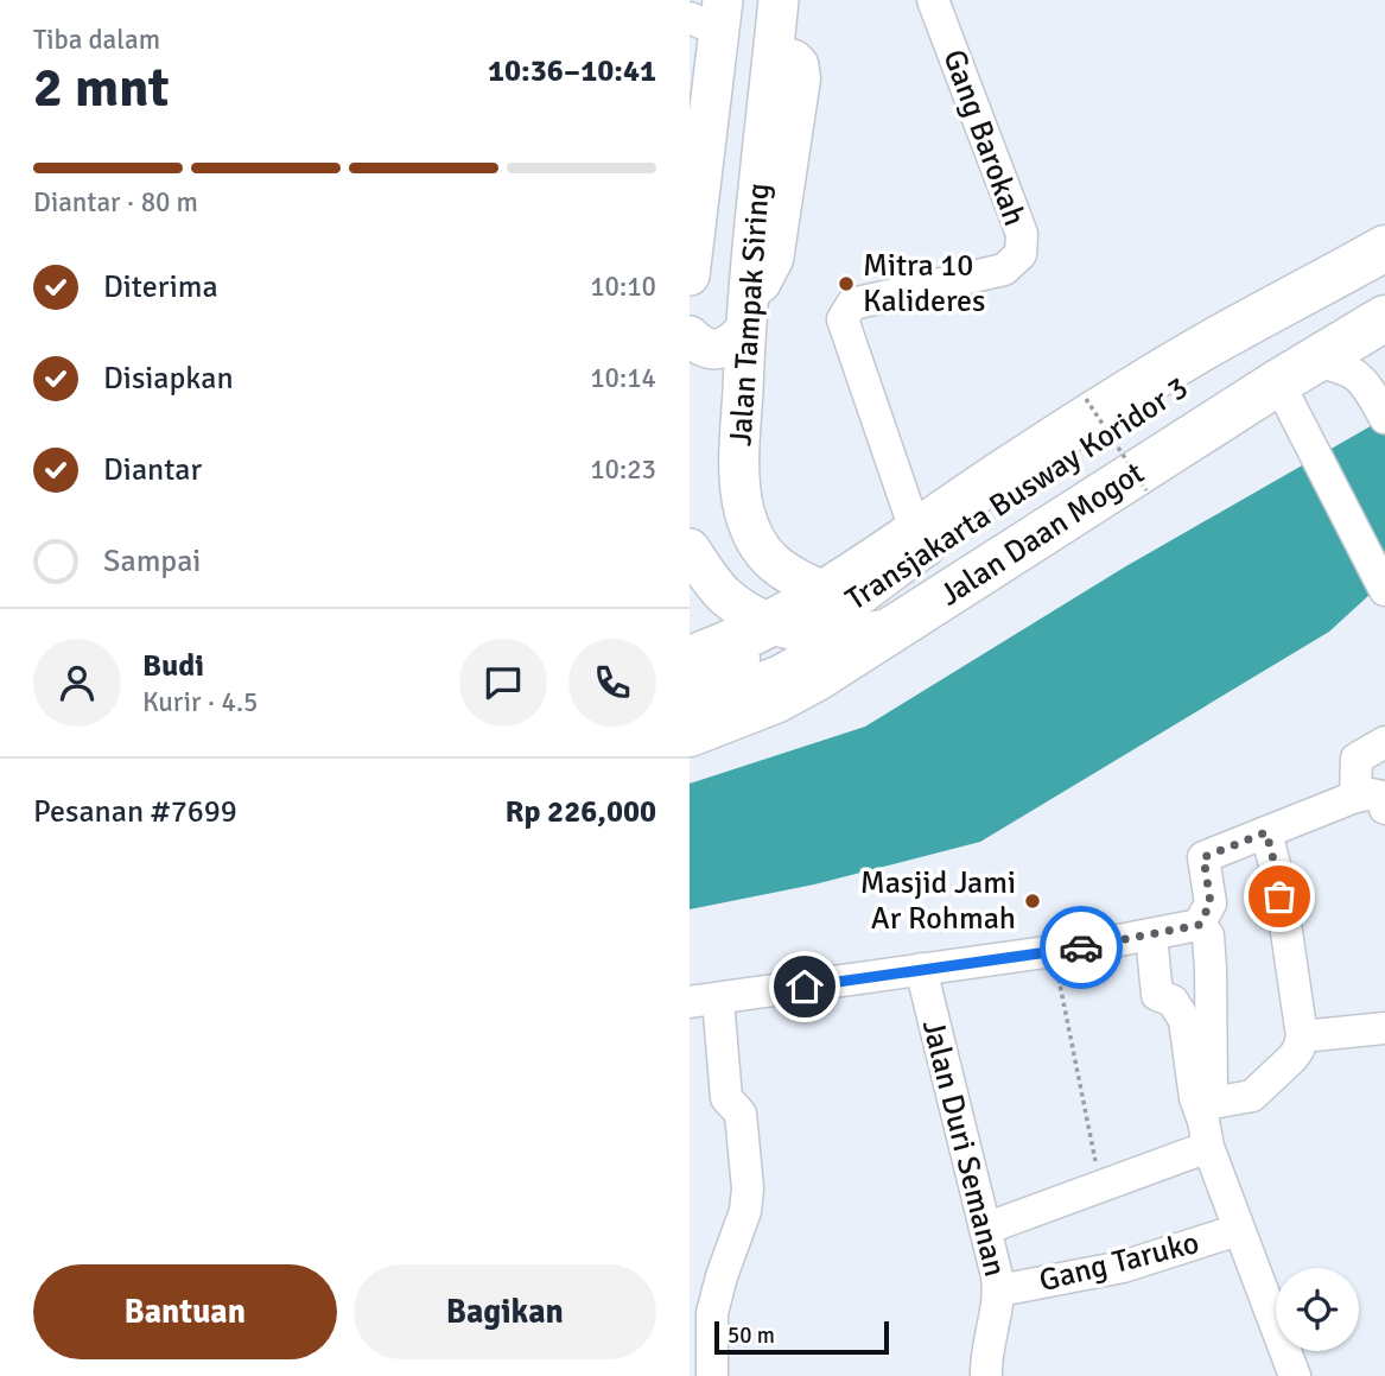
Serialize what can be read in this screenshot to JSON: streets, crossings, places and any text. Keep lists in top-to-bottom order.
{
  "streets": {
    "highway": ["Jalan Daan Mogot"],
    "main road": ["Jalan Tampak Siring"],
    "street": [
      "Gang Barokah",
      "Transjakarta Busway Koridor 3",
      "Jalan Duri Semanan",
      "Gang Taruko"
    ]
  },
  "crossings": [
    ["Jalan Duri Semanan", "Gang Taruko"]
  ],
  "places": ["Mitra 10 Kalideres", "Masjid Jami Ar Rohmah"],
  "scale_bar": "50 m",
  "page": {
    "heading": ["2 mnt", "Tiba dalam", "10:36–10:41"],
    "panel": [
      "Budi",
      "Kurir · 4.5",
      "Pesanan #7699",
      "Rp 226,000"
    ],
    "bar": "Diantar · 80 m",
    "list": [
      ["Diterima", "10:10"],
      ["Disiapkan", "10:14"],
      ["Diantar", "10:23"],
      "Sampai"
    ],
    "buttons": ["Bantuan", "Bagikan"],
    "scale": "50 m"
  }
}
